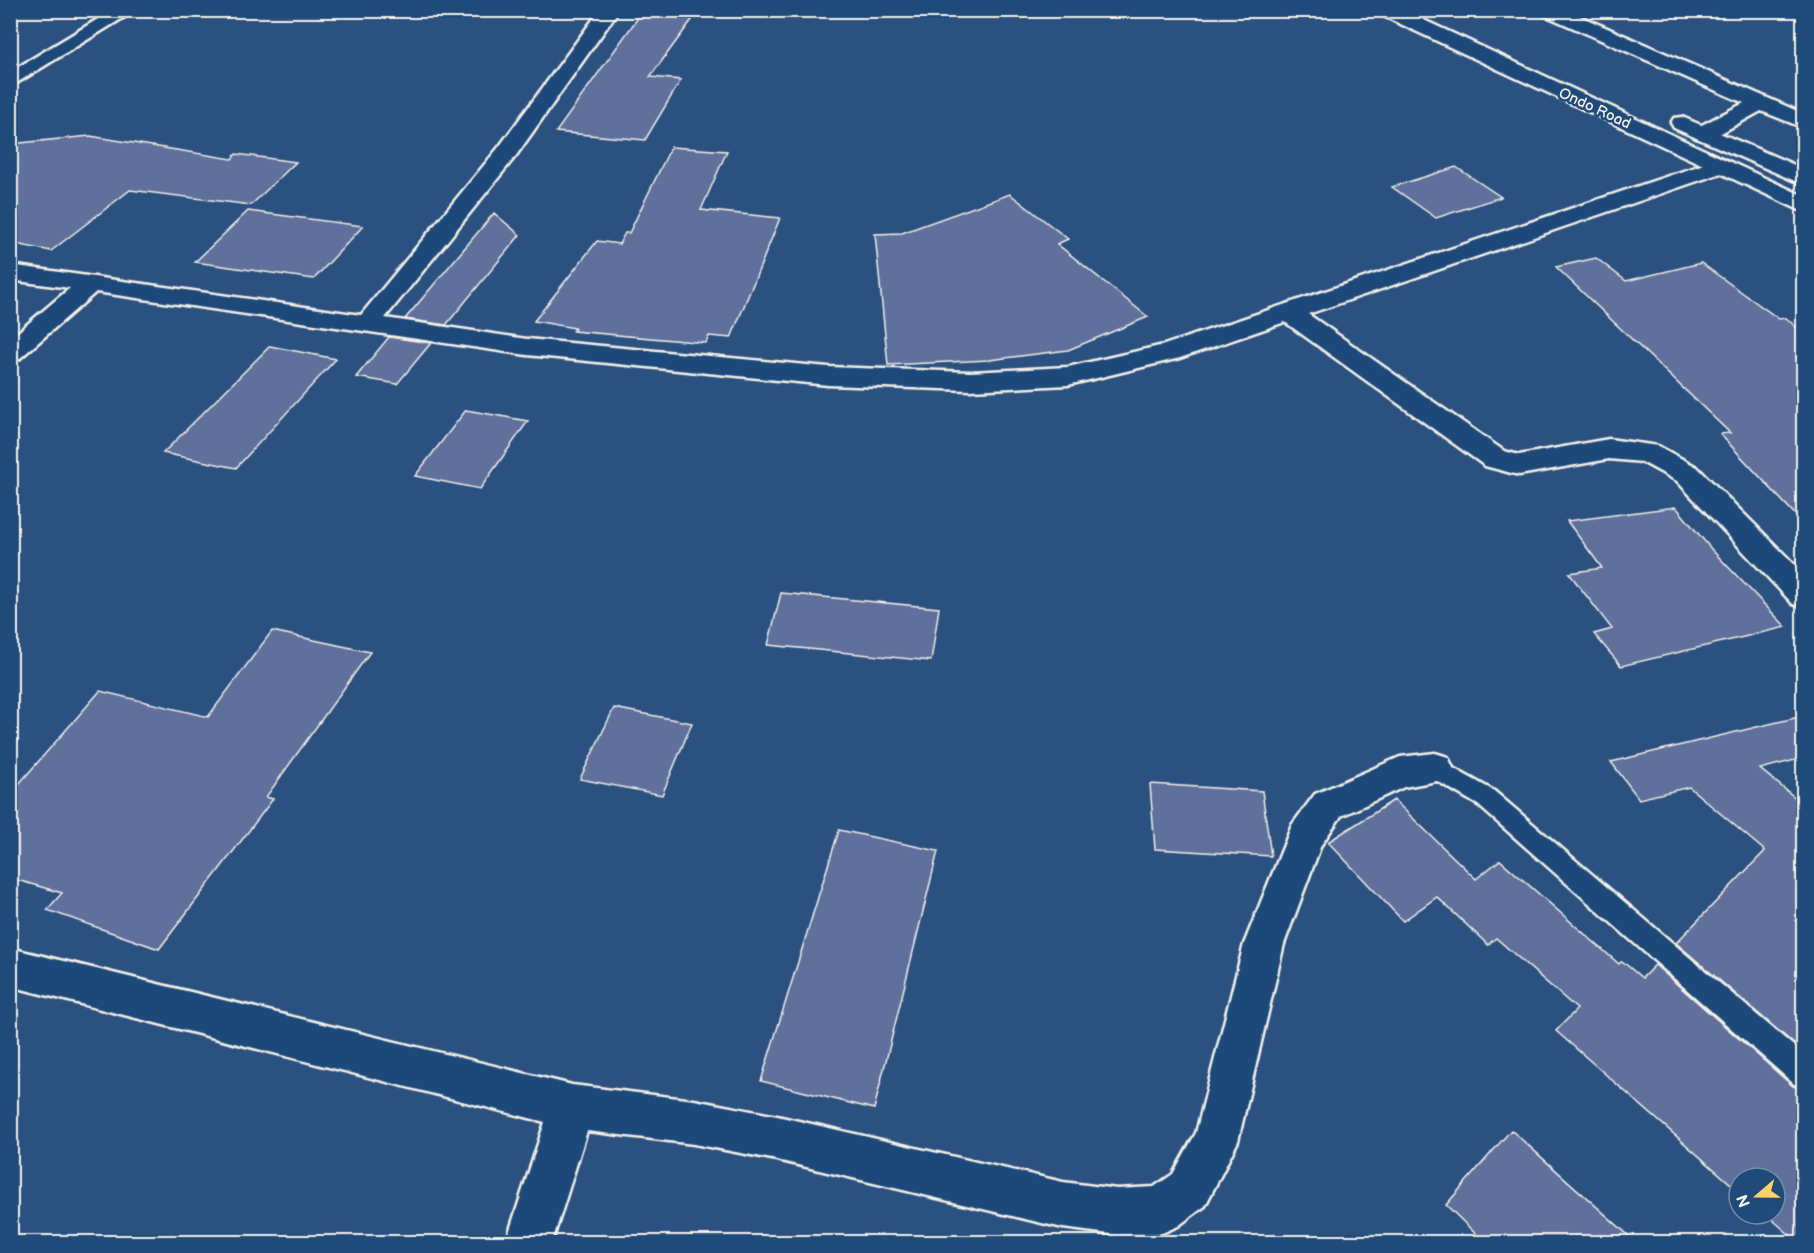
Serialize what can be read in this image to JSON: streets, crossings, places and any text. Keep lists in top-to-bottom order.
{
  "streets": {
    "street": ["Ondo Road"]
  },
  "north": "left"
}
